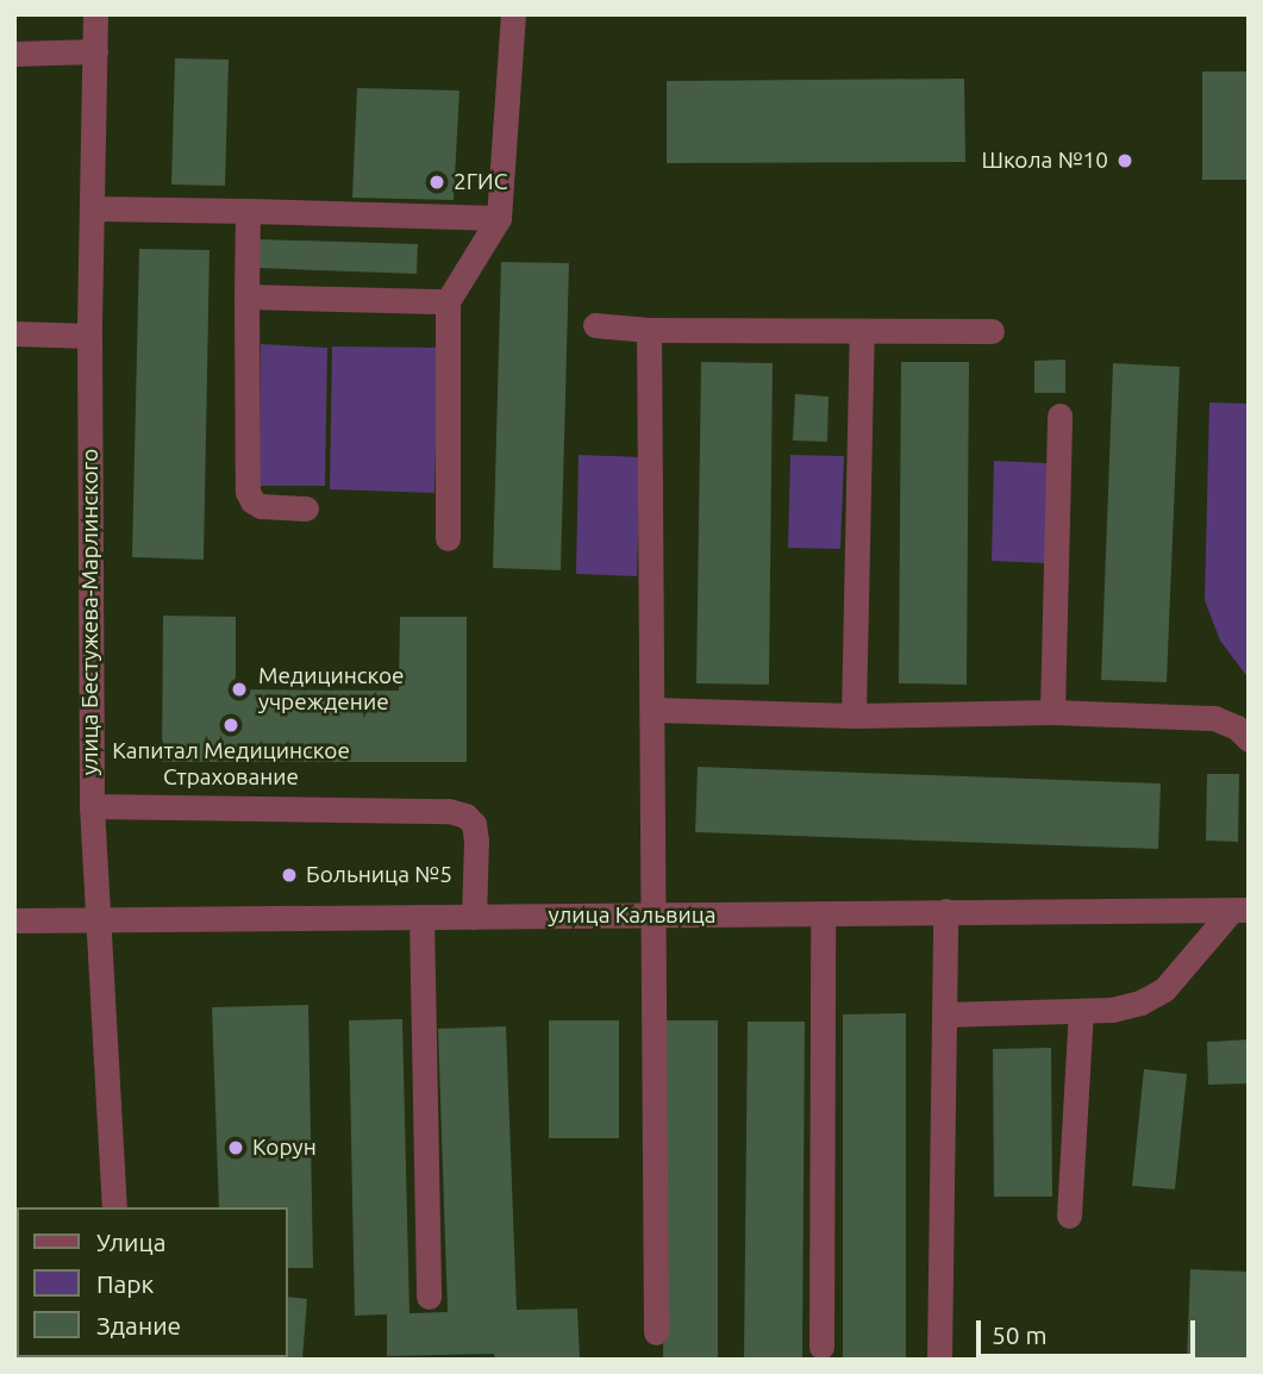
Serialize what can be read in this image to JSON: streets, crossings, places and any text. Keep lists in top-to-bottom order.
{
  "streets": {
    "street": ["улица Бестужева-Марлинского", "улица Кальвица"]
  },
  "crossings": [
    ["улица Бестужева-Марлинского", "улица Кальвица"]
  ],
  "places": [
    "Школа №10",
    "2ГИС",
    "Медицинское учреждение",
    "Капитал Медицинское Страхование",
    "Больница №5",
    "Корун"
  ],
  "legend": ["Улица", "Парк", "Здание"],
  "scale_bar": "50 m"
}
